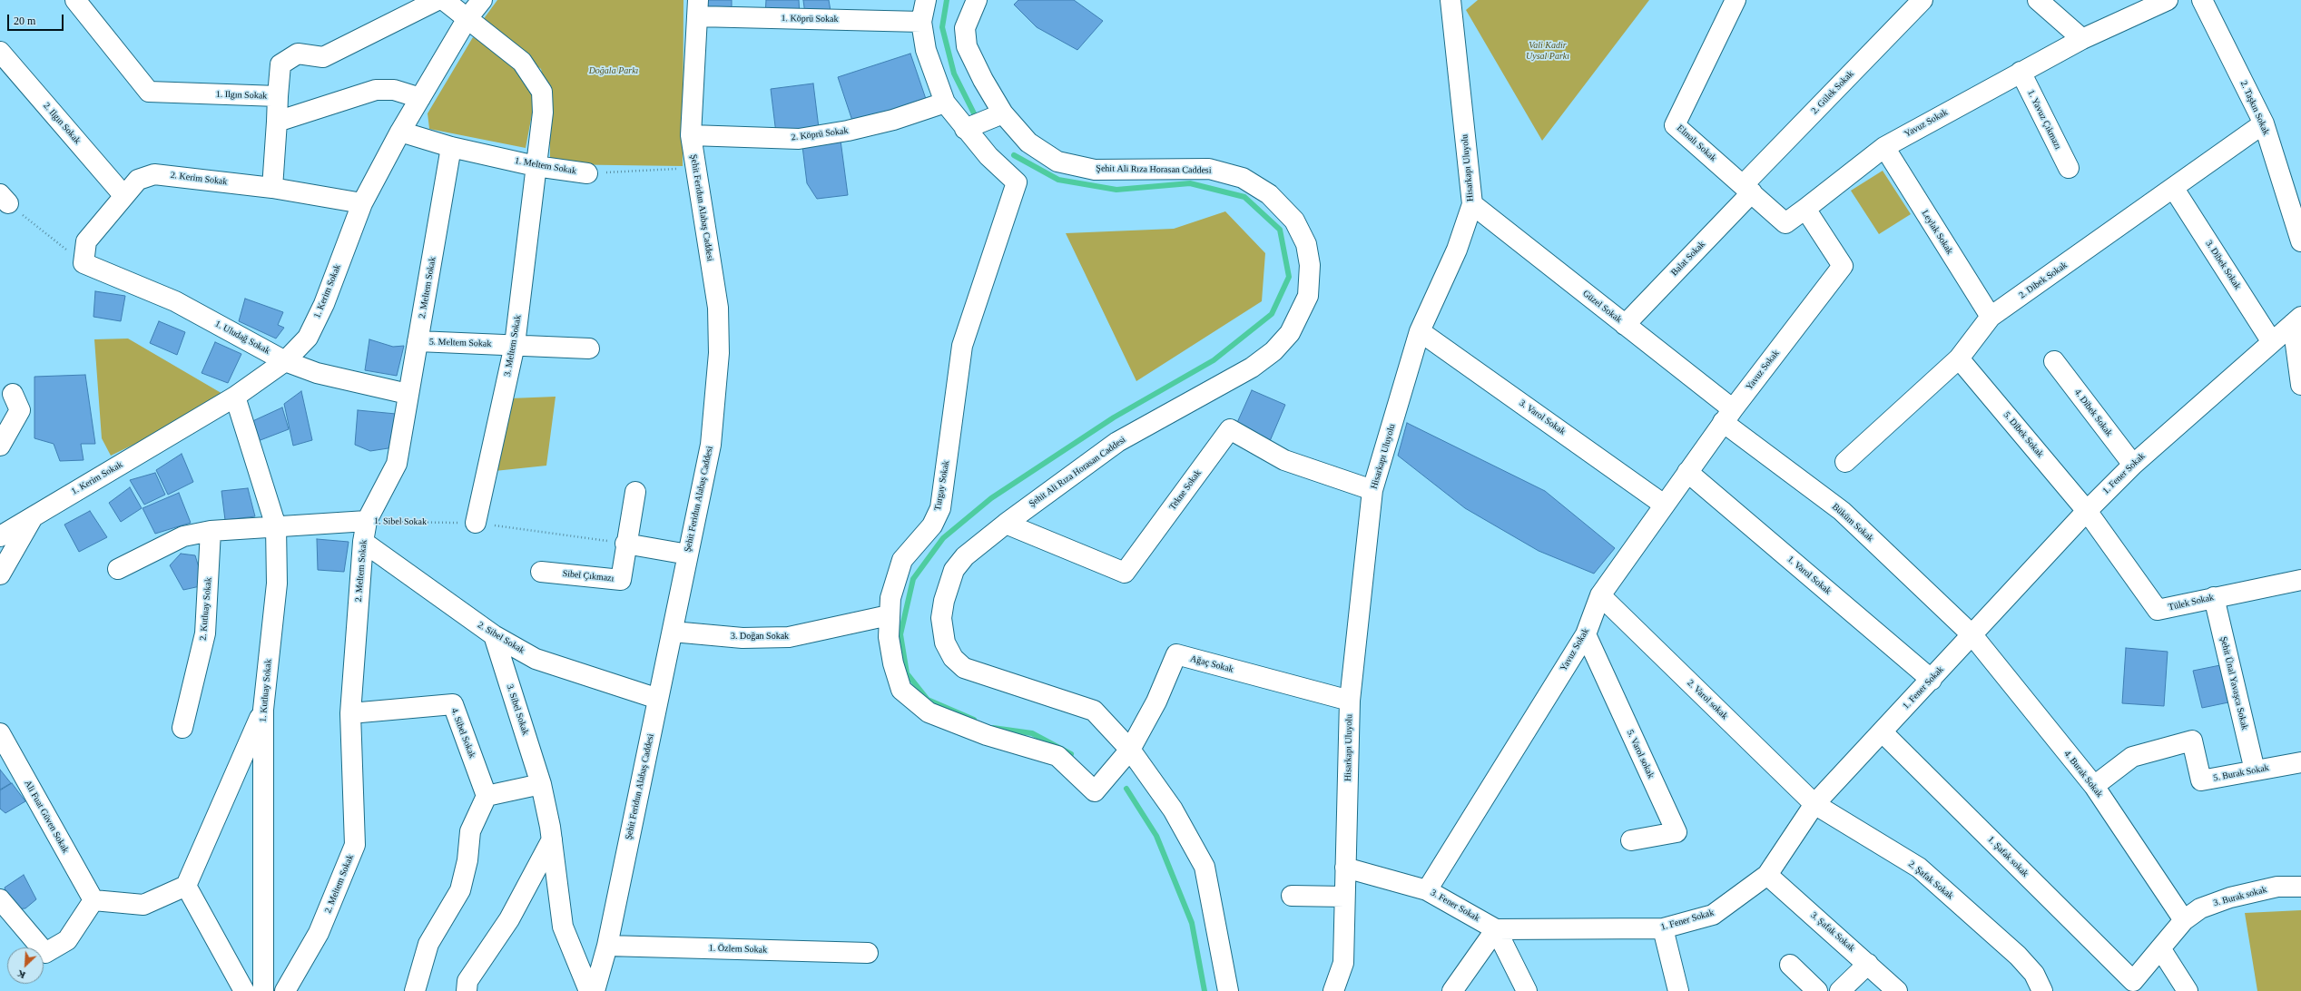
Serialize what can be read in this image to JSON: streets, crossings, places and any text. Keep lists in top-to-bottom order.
{
  "streets": {
    "street": [
      "1. Köprü Sokak",
      "2. Gülek Sokak",
      "1. Ilgın Sokak",
      "2. Taşkın Sokak",
      "1. Yavuz Çıkmazı",
      "2. Ilgın Sokak",
      "Yavuz Sokak",
      "2. Köprü Sokak",
      "Elmalı Sokak",
      "1. Meltem Sokak",
      "Hisarkapı Uluyolu",
      "Şehit Ali Rıza Horasan Caddesi",
      "2. Kerim Sokak",
      "Şehit Feridun Alabaş Caddesi",
      "Leylak Sokak",
      "Balat Sokak",
      "3. Dibek Sokak",
      "2. Dibek Sokak",
      "2. Meltem Sokak",
      "1. Kerim Sokak",
      "Güzel Sokak",
      "1. Uludağ Sokak",
      "5. Meltem Sokak",
      "3. Meltem Sokak",
      "4. Dibek Sokak",
      "3. Varol Sokak",
      "5. Dibek Sokak",
      "1. Fener Sokak",
      "Turgay Sokak",
      "Tekne Sokak",
      "1. Sibel Sokak",
      "Büküm Sokak",
      "1. Varol Sokak",
      "Sibel Çıkmazı",
      "Tülek Sokak",
      "2. Kutluay Sokak",
      "3. Doğan Sokak",
      "2. Sibel Sokak",
      "Ağaç Sokak",
      "Şehit Ünal Yavaşca Sokak",
      "1. Kutluay Sokak",
      "2. Varol sokak",
      "3. Sibel Sokak",
      "4. Sibel Sokak",
      "5. Varol sokak",
      "5. Burak Sokak",
      "4. Burak Sokak",
      "Ali Fuat Güven Sokak",
      "1. Şafak sokak",
      "2. Şafak Sokak",
      "3. Burak sokak",
      "3. Fener Sokak",
      "3. Şafak Sokak",
      "1. Özlem Sokak"
    ]
  },
  "crossings": [
    ["1. Köprü Sokak", "Şehit Feridun Alabaş Caddesi"],
    ["2. Gülek Sokak", "Elmalı Sokak"],
    ["2. Gülek Sokak", "Balat Sokak"],
    ["1. Ilgın Sokak", "2. Kerim Sokak"],
    ["2. Taşkın Sokak", "2. Dibek Sokak"],
    ["1. Yavuz Çıkmazı", "Yavuz Sokak"],
    ["2. Ilgın Sokak", "2. Kerim Sokak"],
    ["Yavuz Sokak", "Elmalı Sokak"],
    ["Yavuz Sokak", "Leylak Sokak"],
    ["Yavuz Sokak", "Güzel Sokak"],
    ["Yavuz Sokak", "3. Varol Sokak"],
    ["Yavuz Sokak", "Büküm Sokak"],
    ["Yavuz Sokak", "1. Varol Sokak"],
    ["Yavuz Sokak", "2. Varol sokak"],
    ["Yavuz Sokak", "5. Varol sokak"],
    ["Yavuz Sokak", "3. Fener Sokak"],
    ["2. Köprü Sokak", "Şehit Feridun Alabaş Caddesi"],
    ["Elmalı Sokak", "Balat Sokak"],
    ["1. Meltem Sokak", "Şehit Feridun Alabaş Caddesi"],
    ["1. Meltem Sokak", "2. Meltem Sokak"],
    ["1. Meltem Sokak", "1. Kerim Sokak"],
    ["1. Meltem Sokak", "3. Meltem Sokak"],
    ["Hisarkapı Uluyolu", "Güzel Sokak"],
    ["Hisarkapı Uluyolu", "3. Varol Sokak"],
    ["Hisarkapı Uluyolu", "Tekne Sokak"],
    ["Hisarkapı Uluyolu", "Ağaç Sokak"],
    ["Hisarkapı Uluyolu", "3. Fener Sokak"],
    ["Şehit Ali Rıza Horasan Caddesi", "Turgay Sokak"],
    ["Şehit Ali Rıza Horasan Caddesi", "Tekne Sokak"],
    ["Şehit Ali Rıza Horasan Caddesi", "Ağaç Sokak"],
    ["2. Kerim Sokak", "1. Kerim Sokak"],
    ["2. Kerim Sokak", "1. Uludağ Sokak"],
    ["Şehit Feridun Alabaş Caddesi", "3. Doğan Sokak"],
    ["Şehit Feridun Alabaş Caddesi", "2. Sibel Sokak"],
    ["Şehit Feridun Alabaş Caddesi", "1. Özlem Sokak"],
    ["Leylak Sokak", "2. Dibek Sokak"],
    ["Balat Sokak", "Güzel Sokak"],
    ["3. Dibek Sokak", "2. Dibek Sokak"],
    ["3. Dibek Sokak", "1. Fener Sokak"],
    ["2. Dibek Sokak", "5. Dibek Sokak"],
    ["2. Meltem Sokak", "1. Uludağ Sokak"],
    ["2. Meltem Sokak", "5. Meltem Sokak"],
    ["2. Meltem Sokak", "1. Sibel Sokak"],
    ["2. Meltem Sokak", "2. Sibel Sokak"],
    ["2. Meltem Sokak", "4. Sibel Sokak"],
    ["1. Kerim Sokak", "1. Uludağ Sokak"],
    ["1. Kerim Sokak", "3. Meltem Sokak"],
    ["1. Kerim Sokak", "1. Kutluay Sokak"],
    ["Güzel Sokak", "Büküm Sokak"],
    ["5. Meltem Sokak", "3. Meltem Sokak"],
    ["3. Meltem Sokak", "1. Sibel Sokak"],
    ["4. Dibek Sokak", "1. Fener Sokak"],
    ["5. Dibek Sokak", "1. Fener Sokak"],
    ["5. Dibek Sokak", "Tülek Sokak"],
    ["1. Fener Sokak", "Büküm Sokak"],
    ["1. Fener Sokak", "1. Varol Sokak"],
    ["1. Fener Sokak", "Tülek Sokak"],
    ["1. Fener Sokak", "2. Varol sokak"],
    ["1. Fener Sokak", "4. Burak Sokak"],
    ["1. Fener Sokak", "1. Şafak sokak"],
    ["1. Fener Sokak", "2. Şafak Sokak"],
    ["1. Fener Sokak", "3. Fener Sokak"],
    ["1. Fener Sokak", "3. Şafak Sokak"],
    ["Turgay Sokak", "3. Doğan Sokak"],
    ["Turgay Sokak", "Ağaç Sokak"],
    ["1. Sibel Sokak", "Sibel Çıkmazı"],
    ["1. Sibel Sokak", "2. Kutluay Sokak"],
    ["1. Sibel Sokak", "1. Kutluay Sokak"],
    ["Büküm Sokak", "4. Burak Sokak"],
    ["Tülek Sokak", "Şehit Ünal Yavaşca Sokak"],
    ["2. Sibel Sokak", "3. Sibel Sokak"],
    ["Şehit Ünal Yavaşca Sokak", "5. Burak Sokak"],
    ["2. Varol sokak", "2. Şafak Sokak"],
    ["5. Burak Sokak", "4. Burak Sokak"],
    ["4. Burak Sokak", "3. Burak sokak"],
    ["1. Şafak sokak", "3. Burak sokak"]
  ],
  "parks": ["Vali Kadir Uysal Parkı", "Doğala Parkı"],
  "scale_bar": "20 m",
  "north": "bottom left"
}
